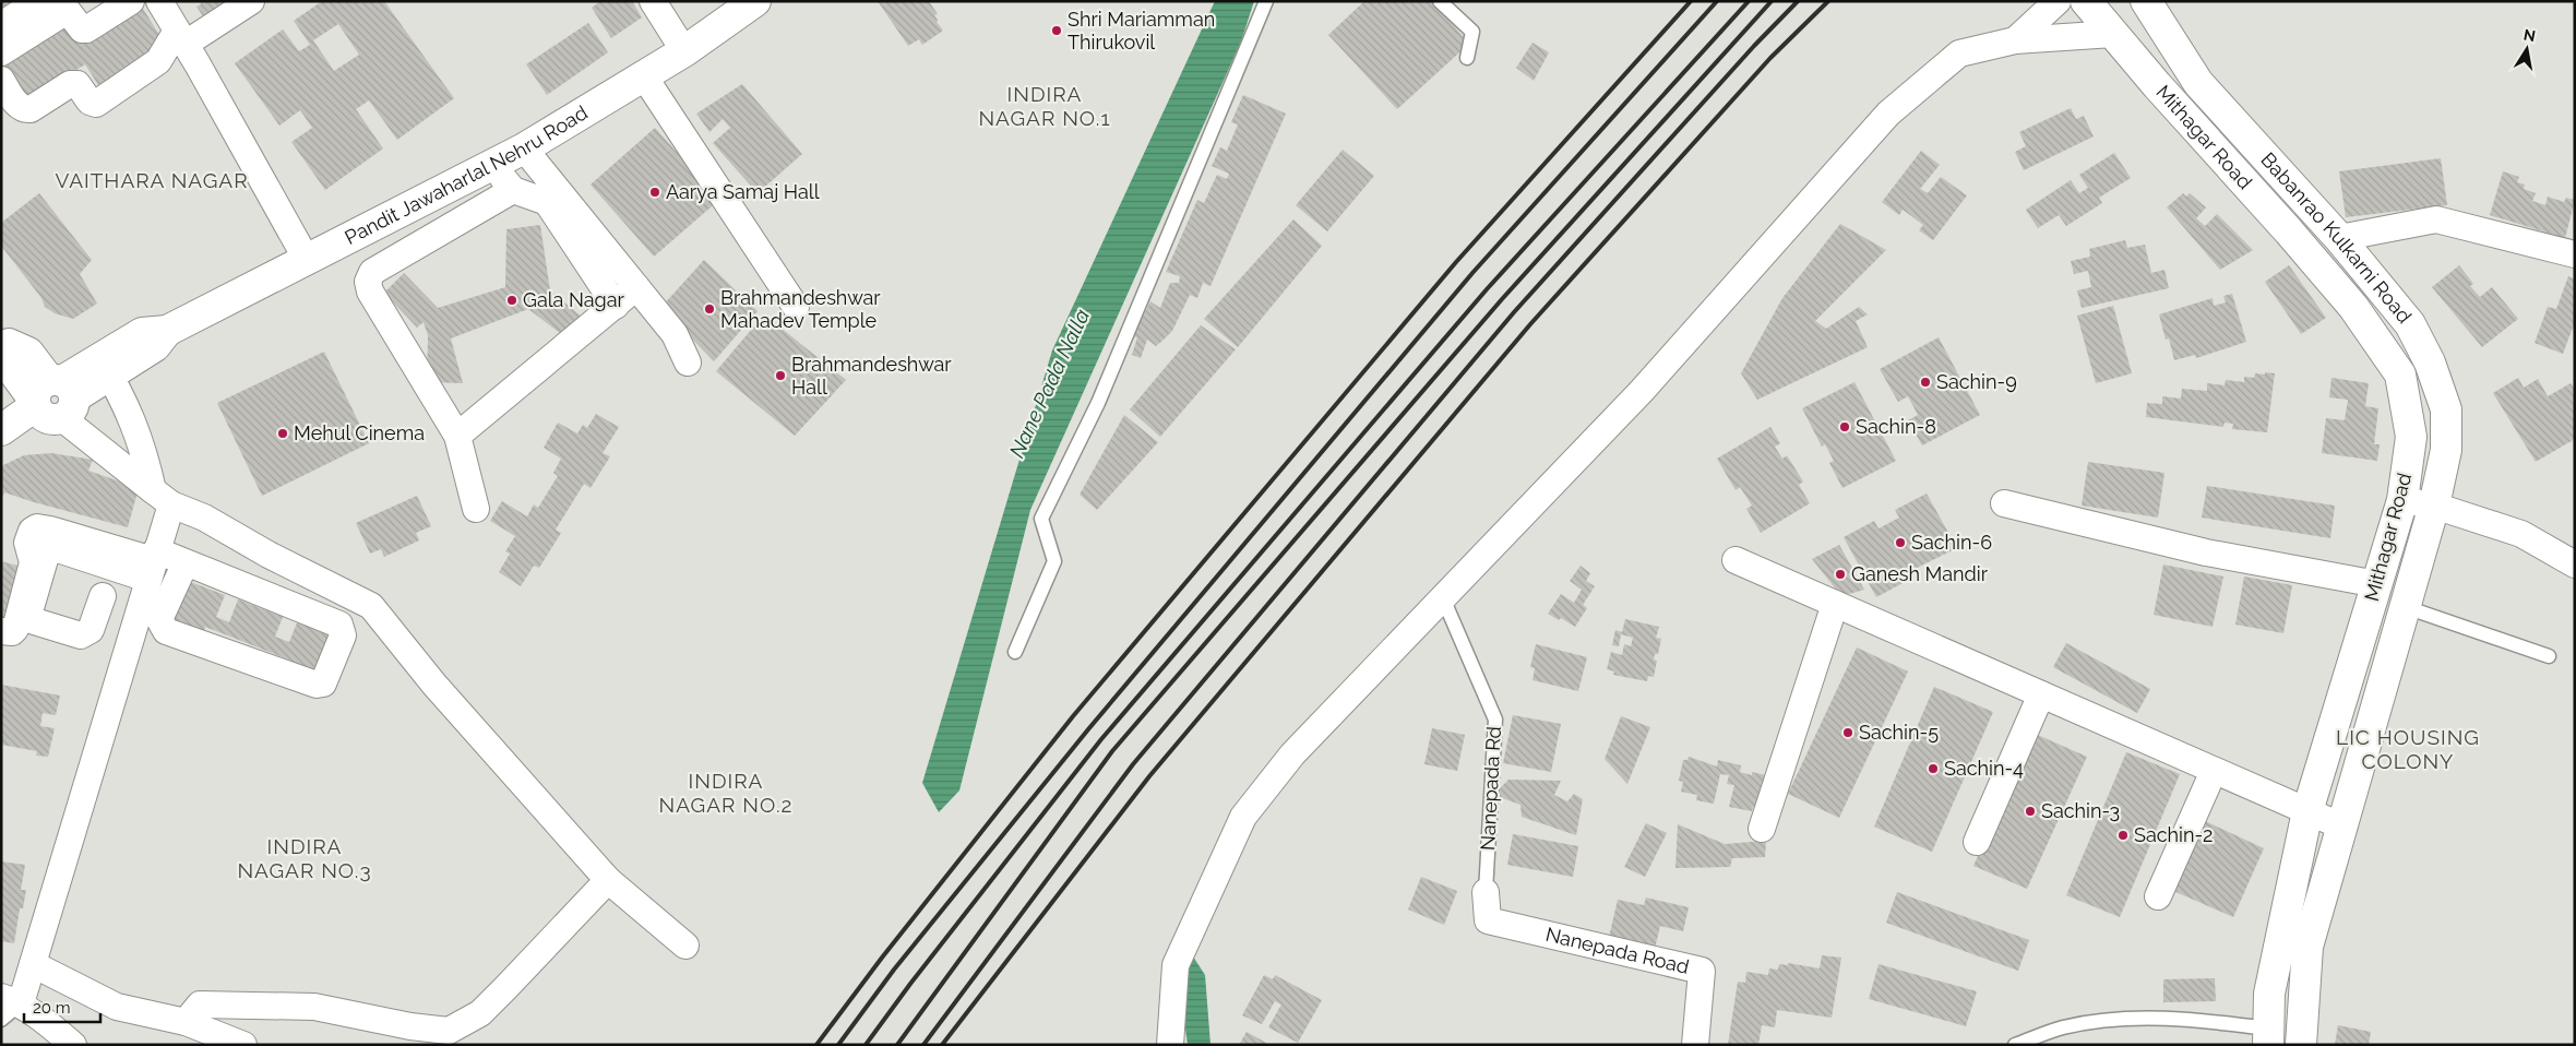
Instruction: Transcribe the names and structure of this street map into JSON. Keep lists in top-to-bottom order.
{
  "streets": {
    "street": [
      "Mithagar Road",
      "Pandit Jawaharlal Nehru Road",
      "Babanrao Kulkarni Road",
      "Nanepada Road"
    ],
    "lane": ["Nanepada Rd"]
  },
  "crossings": [
    ["Mithagar Road", "Babanrao Kulkarni Road"],
    ["Nanepada Rd", "Nanepada Road"]
  ],
  "districts": [
    "INDIRA NAGAR NO.1",
    "VAITHARA NAGAR",
    "LIC HOUSING COLONY",
    "INDIRA NAGAR NO.2",
    "INDIRA NAGAR NO.3"
  ],
  "water": ["Nane Pada Nalla"],
  "places": [
    "Shri Mariamman Thirukovil",
    "Aarya Samaj Hall",
    "Gala Nagar",
    "Brahmandeshwar Mahadev Temple",
    "Brahmandeshwar Hall",
    "Sachin-9",
    "Sachin-8",
    "Mehul Cinema",
    "Sachin-6",
    "Ganesh Mandir",
    "Sachin-5",
    "Sachin-4",
    "Sachin-3",
    "Sachin-2"
  ],
  "scale_bar": "20 m",
  "north": "top"
}
